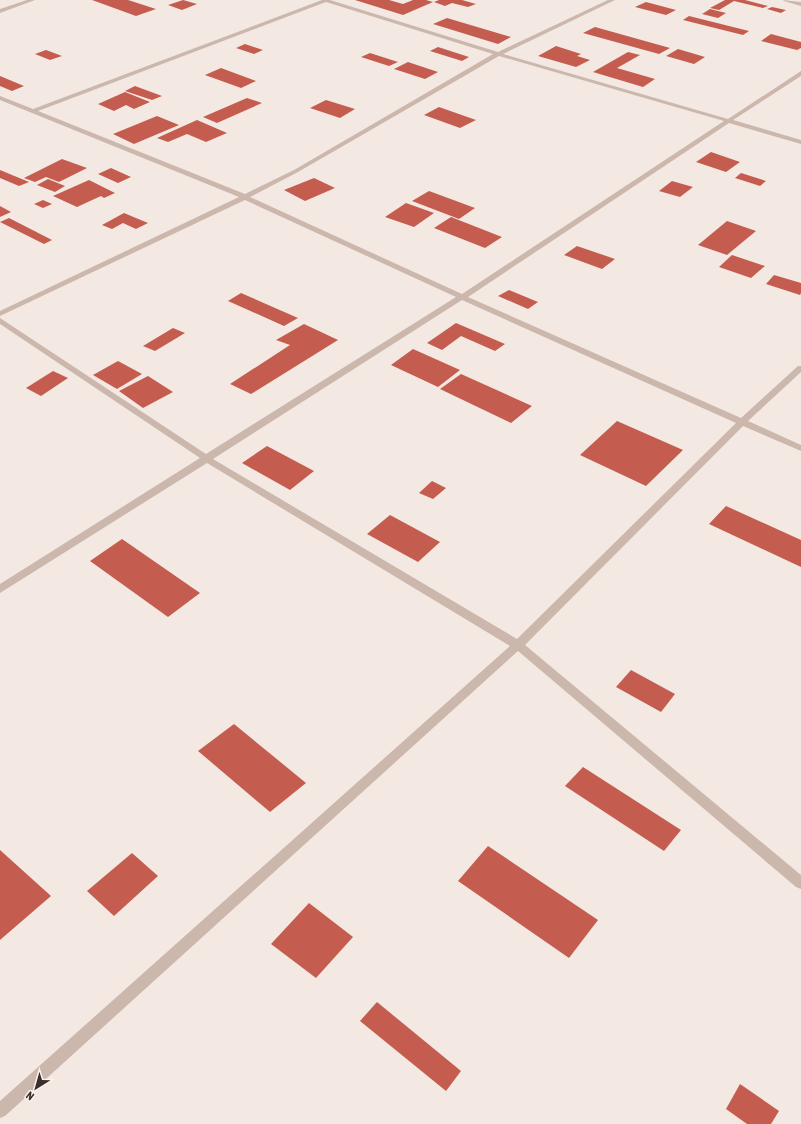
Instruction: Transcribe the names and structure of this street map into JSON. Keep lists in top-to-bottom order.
{
  "north": "bottom left"
}
